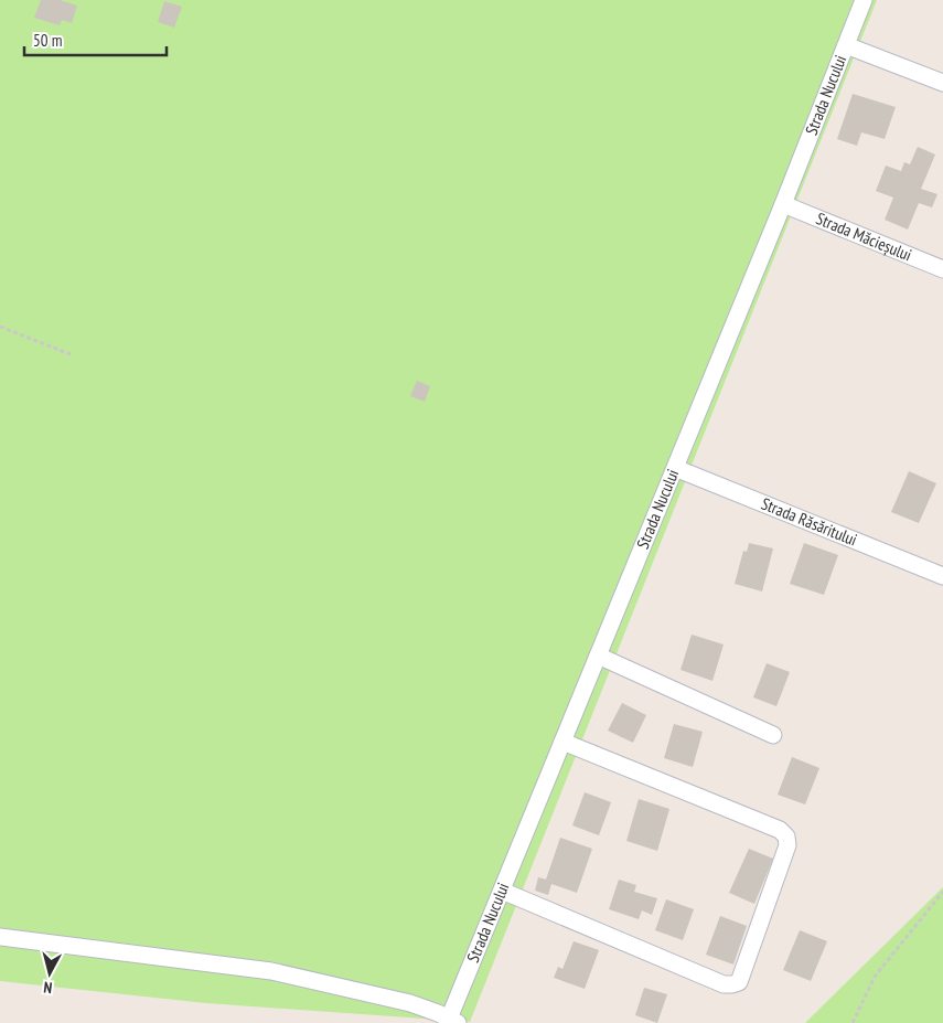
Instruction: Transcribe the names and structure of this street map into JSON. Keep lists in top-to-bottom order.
{
  "streets": {
    "street": ["Strada Nucului", "Strada Măcieșului", "Strada Răsăritului"]
  },
  "crossings": [
    ["Strada Nucului", "Strada Măcieșului"],
    ["Strada Nucului", "Strada Răsăritului"]
  ],
  "scale_bar": "50 m",
  "north": "bottom"
}
